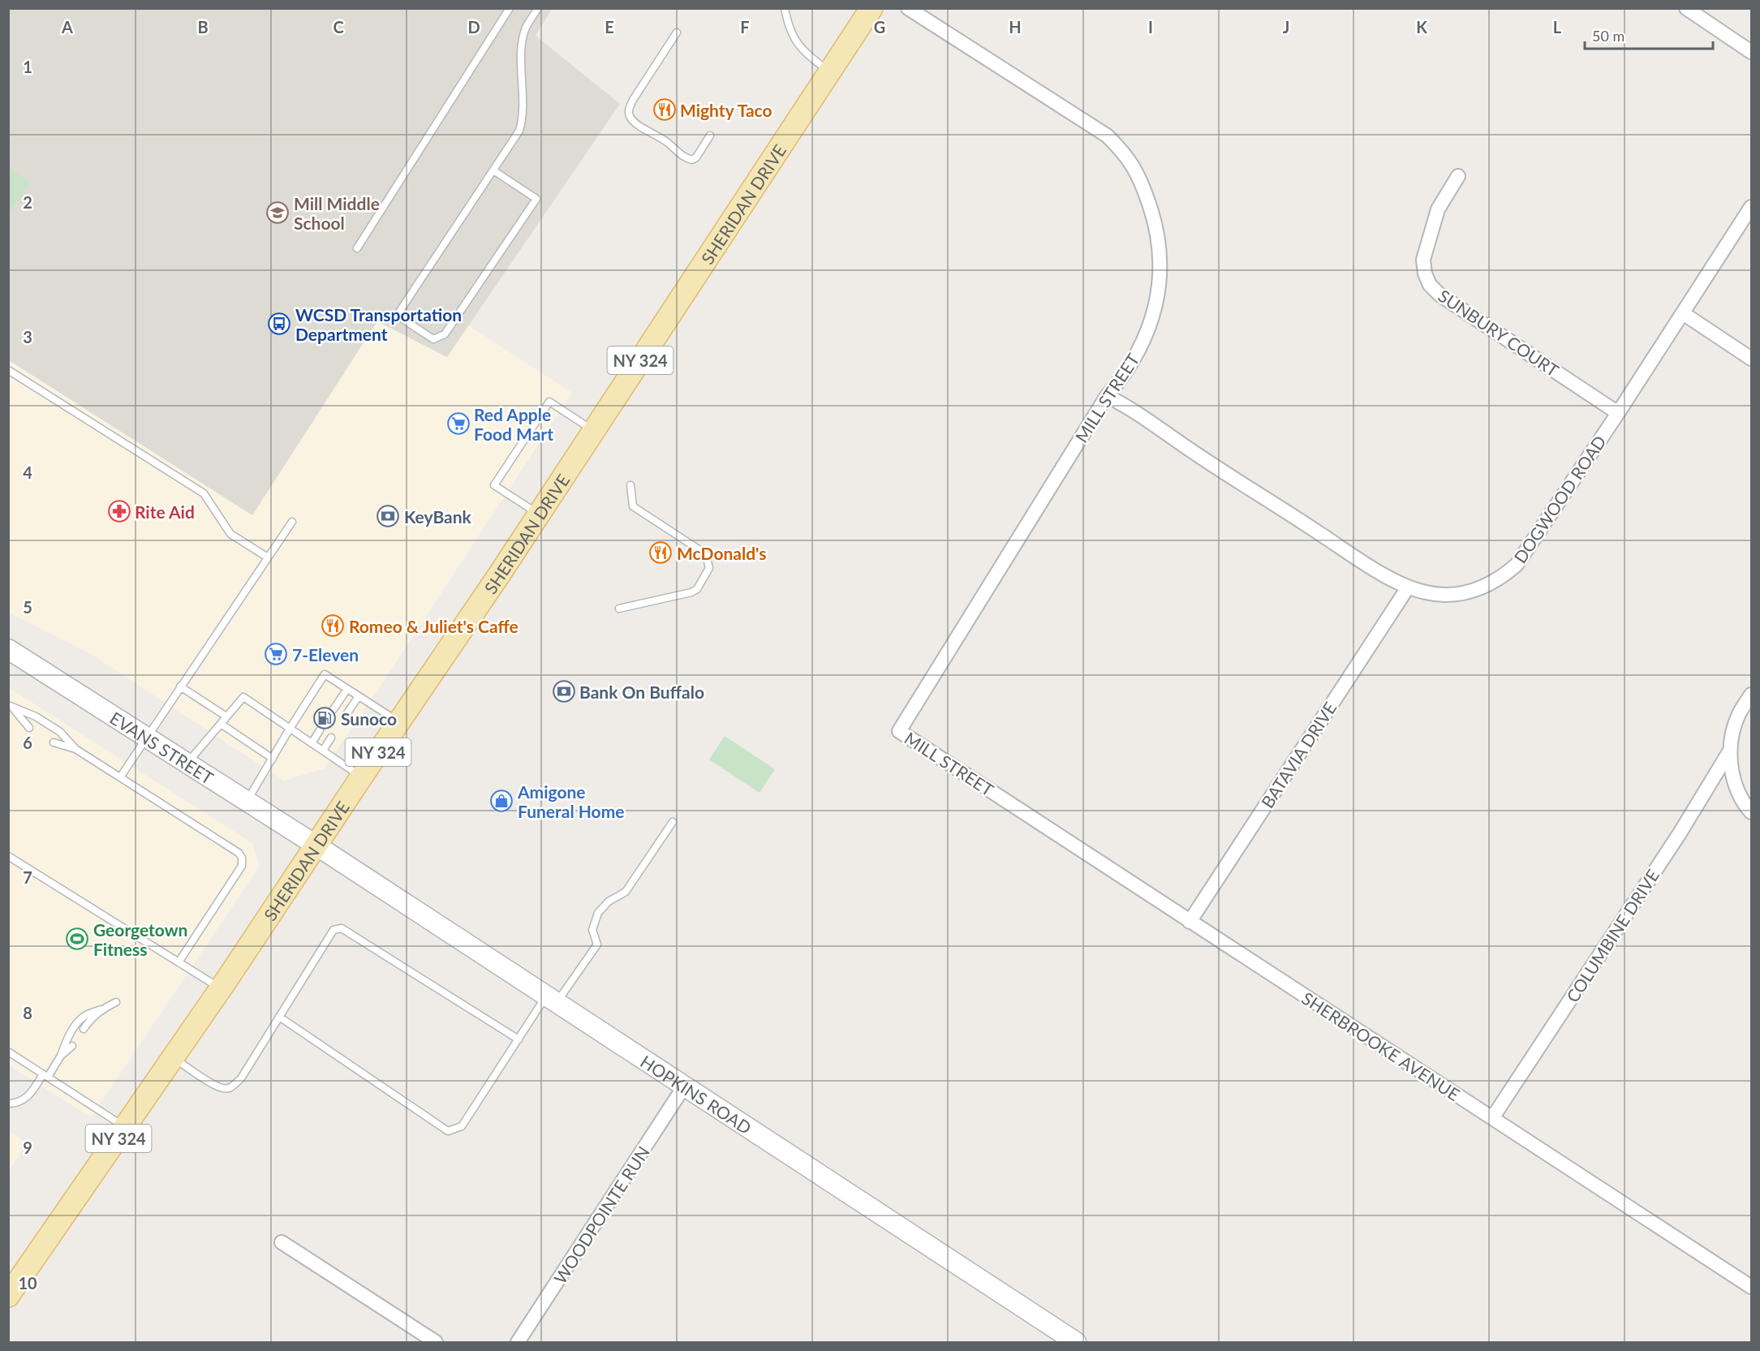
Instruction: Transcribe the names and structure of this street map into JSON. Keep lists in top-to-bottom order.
{
  "streets": {
    "main road": ["SHERIDAN DRIVE", "NY 324"],
    "street": [
      "SUNBURY COURT",
      "MILL STREET",
      "DOGWOOD ROAD",
      "EVANS STREET",
      "BATAVIA DRIVE",
      "COLUMBINE DRIVE",
      "SHERBROOKE AVENUE",
      "HOPKINS ROAD",
      "WOODPOINTE RUN"
    ]
  },
  "crossings": [
    ["SHERIDAN DRIVE", "EVANS STREET"],
    ["SHERIDAN DRIVE", "HOPKINS ROAD"],
    ["SUNBURY COURT", "DOGWOOD ROAD"],
    ["MILL STREET", "DOGWOOD ROAD"],
    ["MILL STREET", "SHERBROOKE AVENUE"],
    ["DOGWOOD ROAD", "BATAVIA DRIVE"],
    ["EVANS STREET", "HOPKINS ROAD"],
    ["BATAVIA DRIVE", "SHERBROOKE AVENUE"],
    ["COLUMBINE DRIVE", "SHERBROOKE AVENUE"],
    ["HOPKINS ROAD", "WOODPOINTE RUN"]
  ],
  "places": {
    "restaurant": ["Mighty Taco", "McDonald's", "Romeo & Juliet's Caffe"],
    "school or university": ["Mill Middle School"],
    "bus stop": ["WCSD Transportation Department"],
    "supermarket": ["Red Apple Food Mart", "7-Eleven"],
    "pharmacy": ["Rite Aid"],
    "bank": ["KeyBank", "Bank On Buffalo"],
    "fuel station": ["Sunoco"],
    "shop": ["Amigone Funeral Home"],
    "sports": ["Georgetown Fitness"]
  },
  "scale_bar": "50 m",
  "grid": {
    "columns": [
      "A",
      "B",
      "C",
      "D",
      "E",
      "F",
      "G",
      "H",
      "I",
      "J",
      "K",
      "L"
    ],
    "rows": [
      "1",
      "2",
      "3",
      "4",
      "5",
      "6",
      "7",
      "8",
      "9",
      "10"
    ]
  }
}
